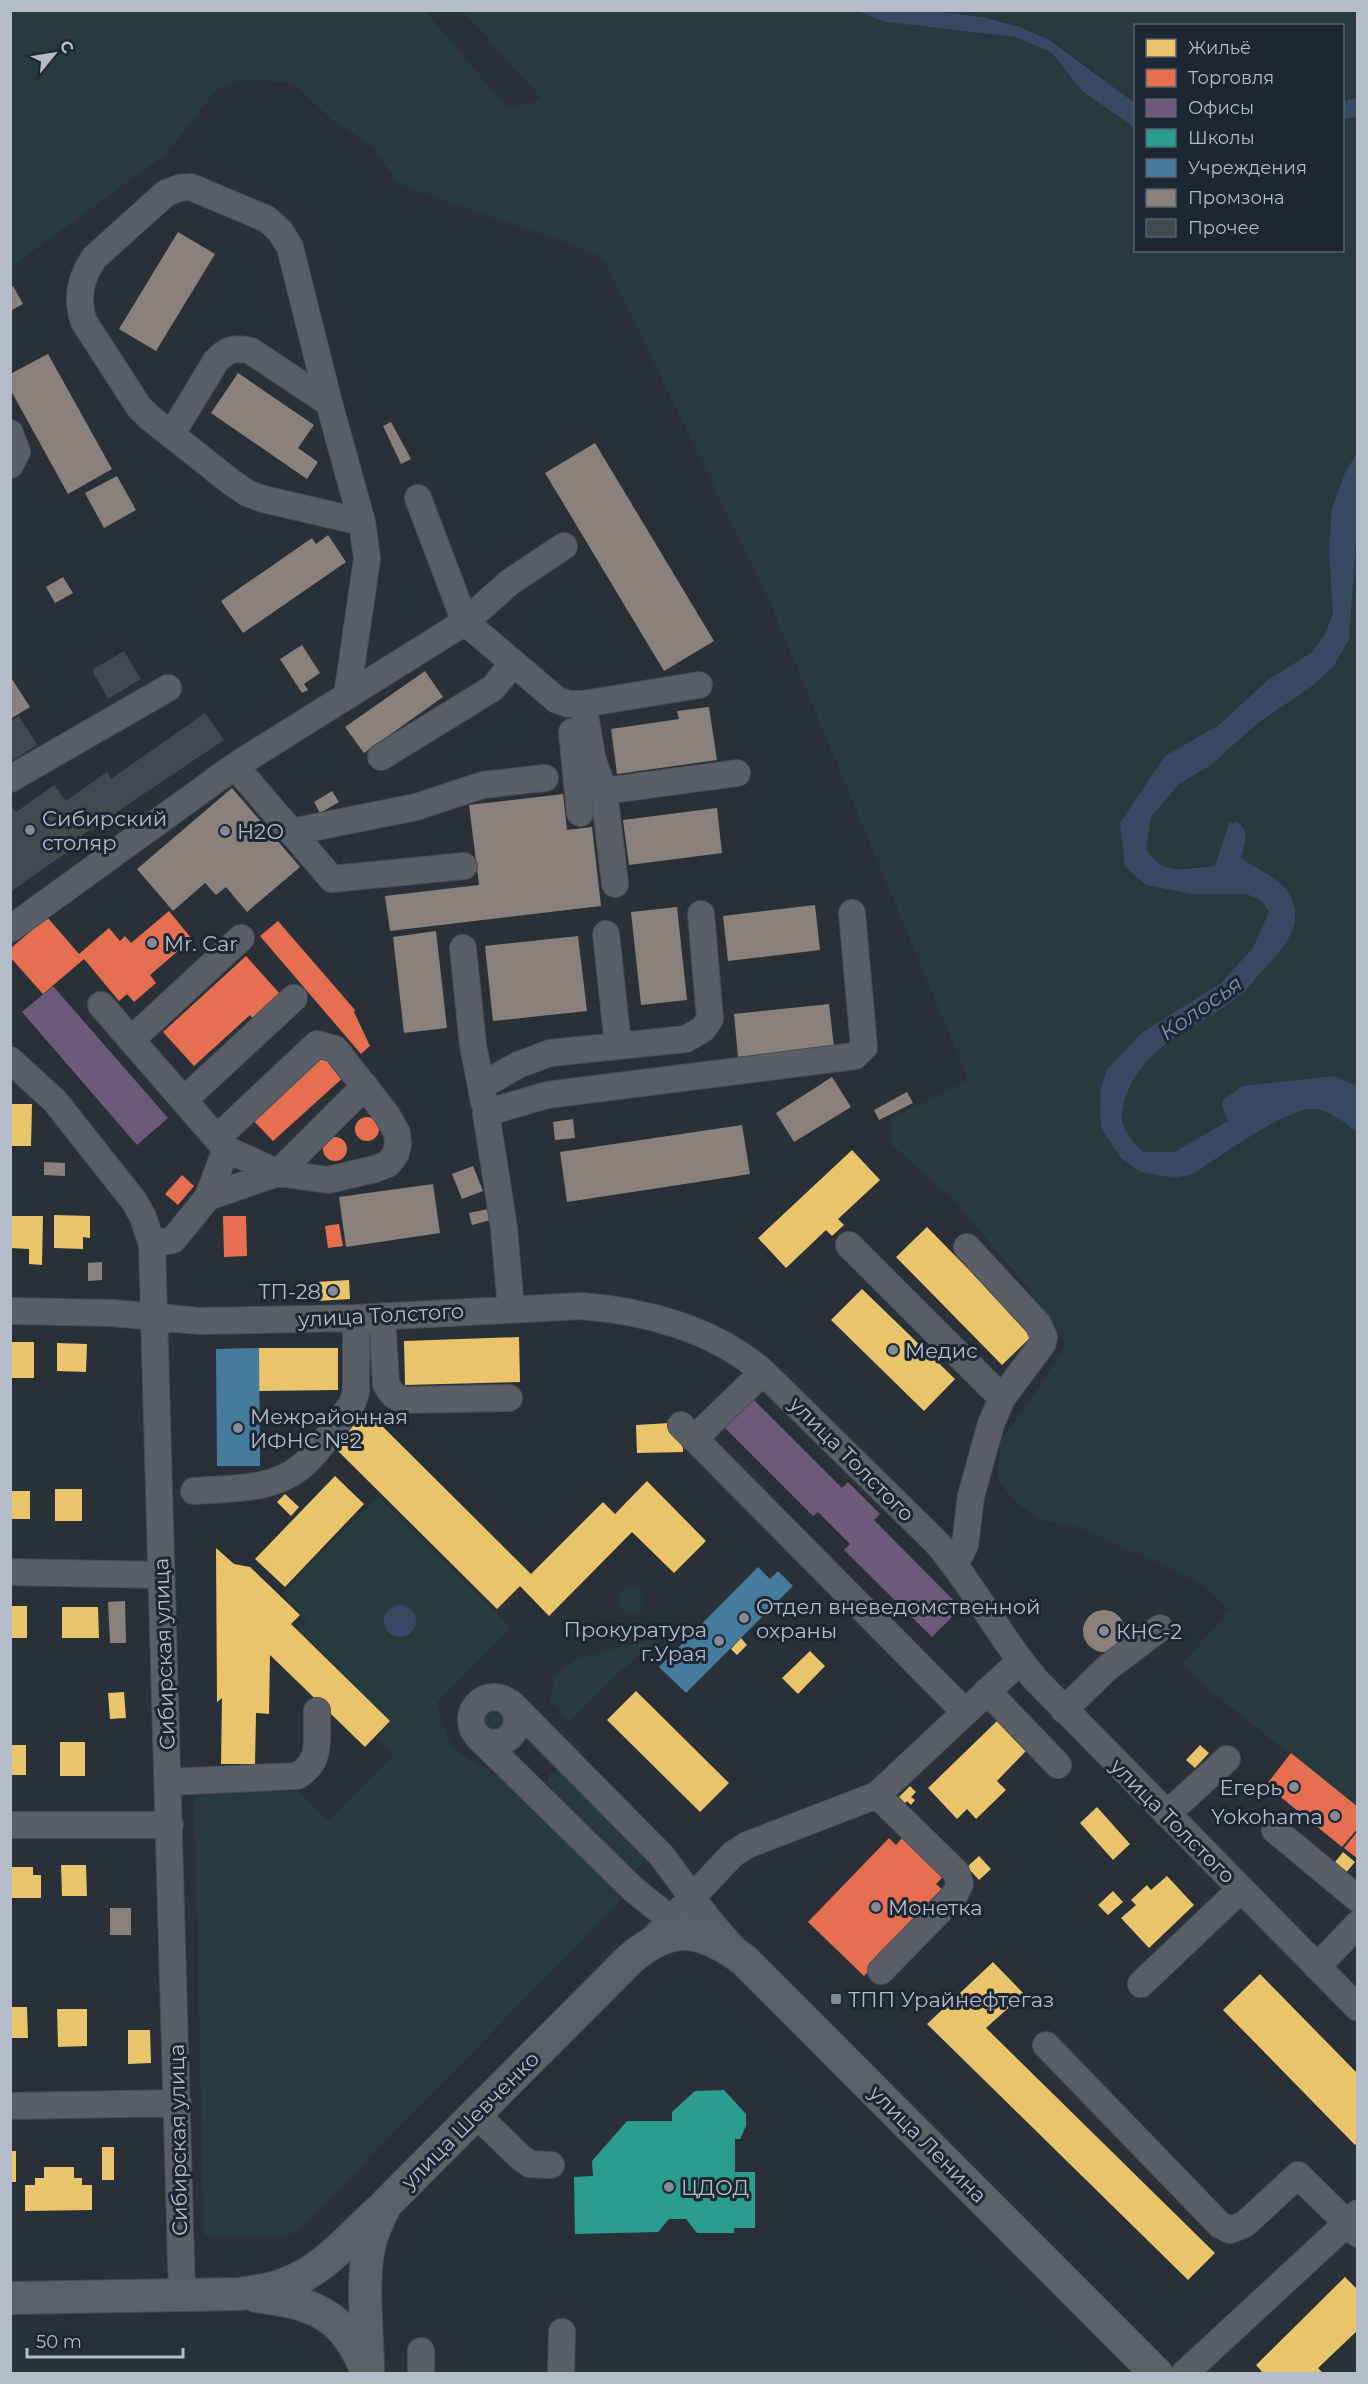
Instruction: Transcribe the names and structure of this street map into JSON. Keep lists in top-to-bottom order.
{
  "streets": {
    "main road": ["улица Шевченко", "улица Ленина"],
    "street": ["улица Толстого", "Сибирская улица"]
  },
  "crossings": [
    ["улица Толстого", "Сибирская улица"],
    ["улица Шевченко", "улица Ленина"]
  ],
  "water": ["Колосья"],
  "places": {
    "other": [
      "Сибирский столяр",
      "Н2О",
      "Mr. Car",
      "ТП-28",
      "Медис",
      "Межрайонная ИФНС №2",
      "Отдел вневедомственной охраны",
      "КНС-2",
      "Прокуратура г.Урая",
      "Егерь",
      "Yokohama",
      "Монетка",
      "ЦДОД"
    ],
    "transit": ["ТПП Урайнефтегаз"]
  },
  "legend": [
    "Жильё",
    "Торговля",
    "Офисы",
    "Школы",
    "Учреждения",
    "Промзона",
    "Прочее"
  ],
  "scale_bar": "50 m",
  "north": "top right"
}
